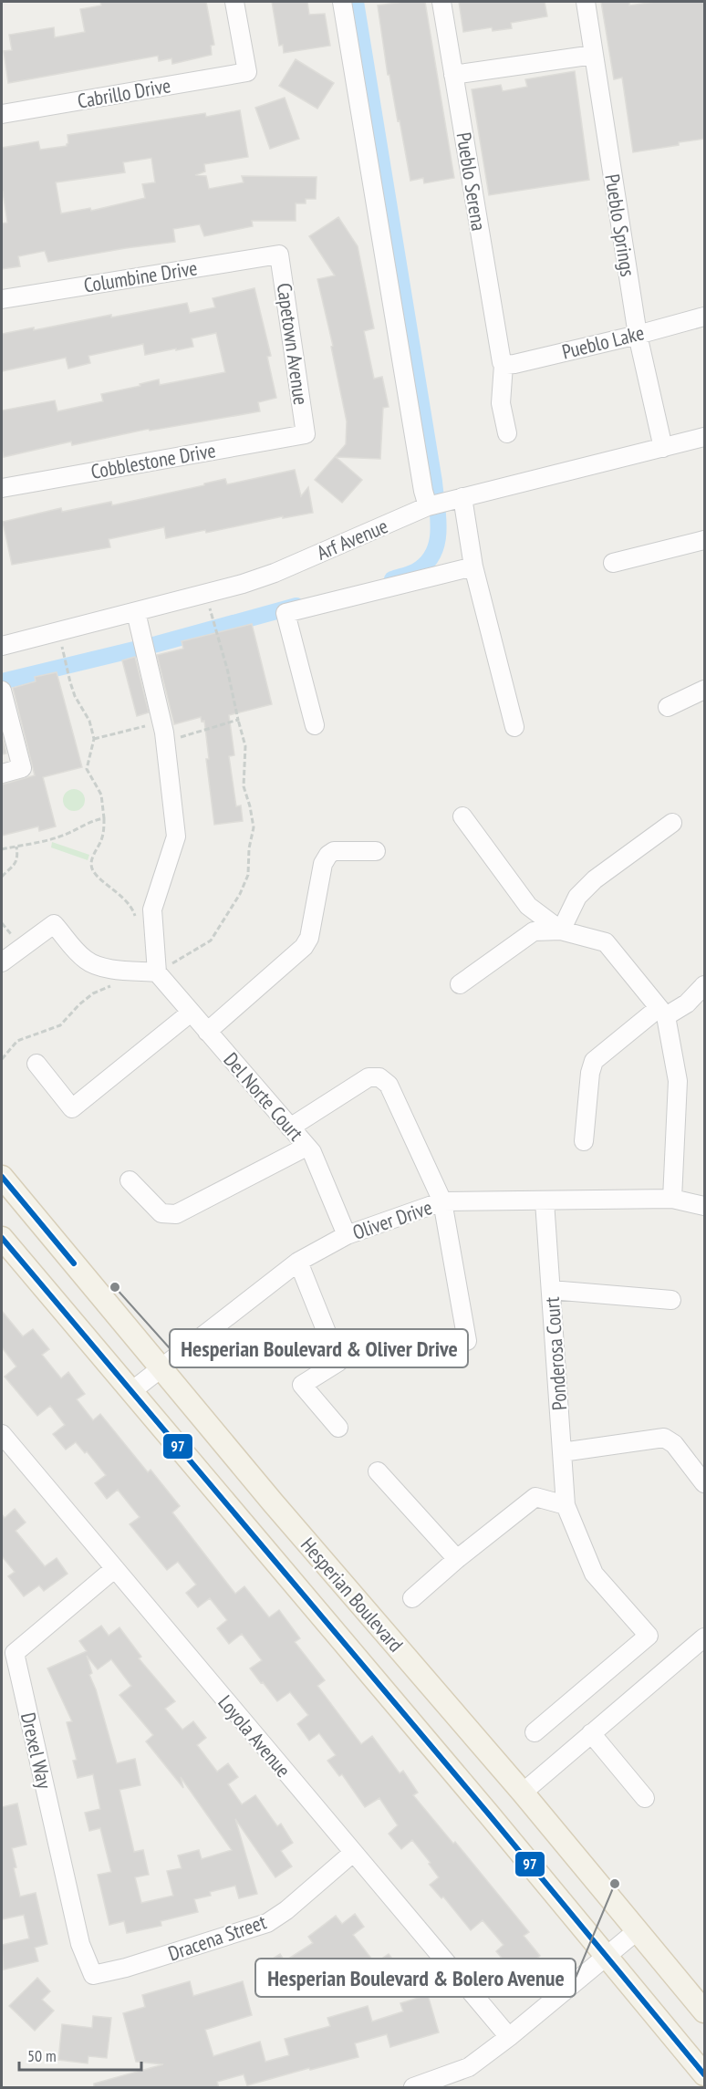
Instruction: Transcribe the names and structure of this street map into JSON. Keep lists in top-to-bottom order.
{
  "streets": {
    "main road": ["Hesperian Boulevard"],
    "street": [
      "Cabrillo Drive",
      "Pueblo Serena",
      "Pueblo Springs",
      "Columbine Drive",
      "Pueblo Lake",
      "Capetown Avenue",
      "Cobblestone Drive",
      "Arf Avenue",
      "Del Norte Court",
      "Oliver Drive",
      "Ponderosa Court",
      "Loyola Avenue",
      "Drexel Way",
      "Dracena Street"
    ]
  },
  "crossings": [
    ["Pueblo Serena", "Pueblo Lake"],
    ["Pueblo Springs", "Pueblo Lake"],
    ["Pueblo Springs", "Arf Avenue"],
    ["Columbine Drive", "Capetown Avenue"],
    ["Capetown Avenue", "Cobblestone Drive"],
    ["Del Norte Court", "Oliver Drive"],
    ["Oliver Drive", "Ponderosa Court"],
    ["Oliver Drive", "Hesperian Boulevard"],
    ["Loyola Avenue", "Drexel Way"],
    ["Loyola Avenue", "Dracena Street"],
    ["Drexel Way", "Dracena Street"]
  ],
  "places": ["Hesperian Boulevard & Oliver Drive", "Hesperian Boulevard & Bolero Avenue"],
  "lines": ["transit line 97"],
  "scale_bar": "50 m"
}
